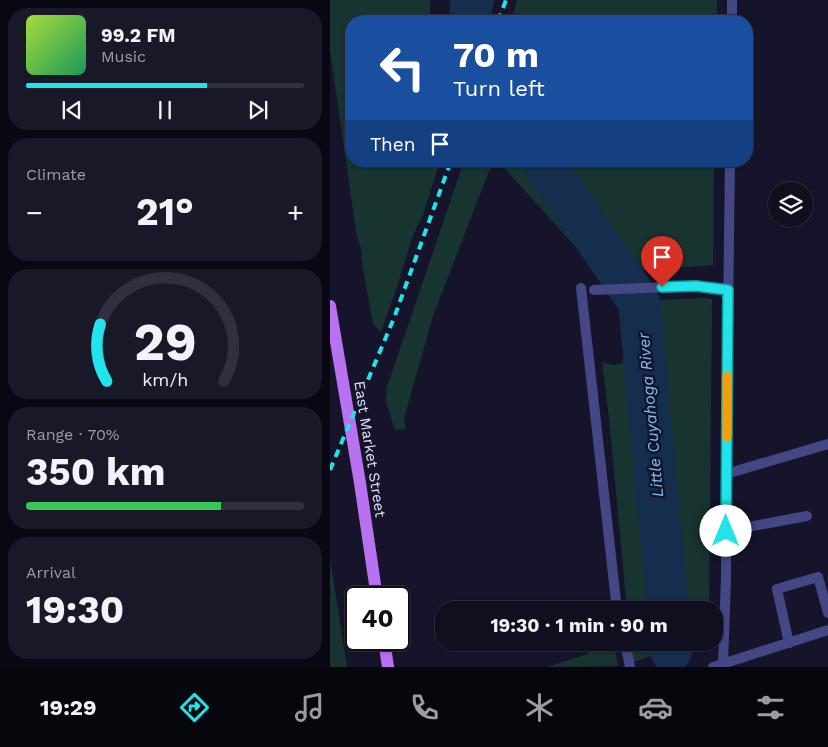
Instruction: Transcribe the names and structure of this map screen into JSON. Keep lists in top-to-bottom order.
{
  "streets": {
    "main road": ["East Market Street"]
  },
  "water": ["Little Cuyahoga River"],
  "page": {
    "song": ["99.2 FM", "Music"],
    "turn": ["70 m", "Turn left"],
    "then": "Then",
    "tile": [
      "Climate",
      ["Range · 70%", "350 km"],
      ["Arrival", "19:30"]
    ],
    "heat": ["−", "21°", "+"],
    "limit": "40",
    "trip": "19:30 · 1 min · 90 m",
    "tabs": "19:29",
    "gauge": ["29", "km/h"]
  }
}
